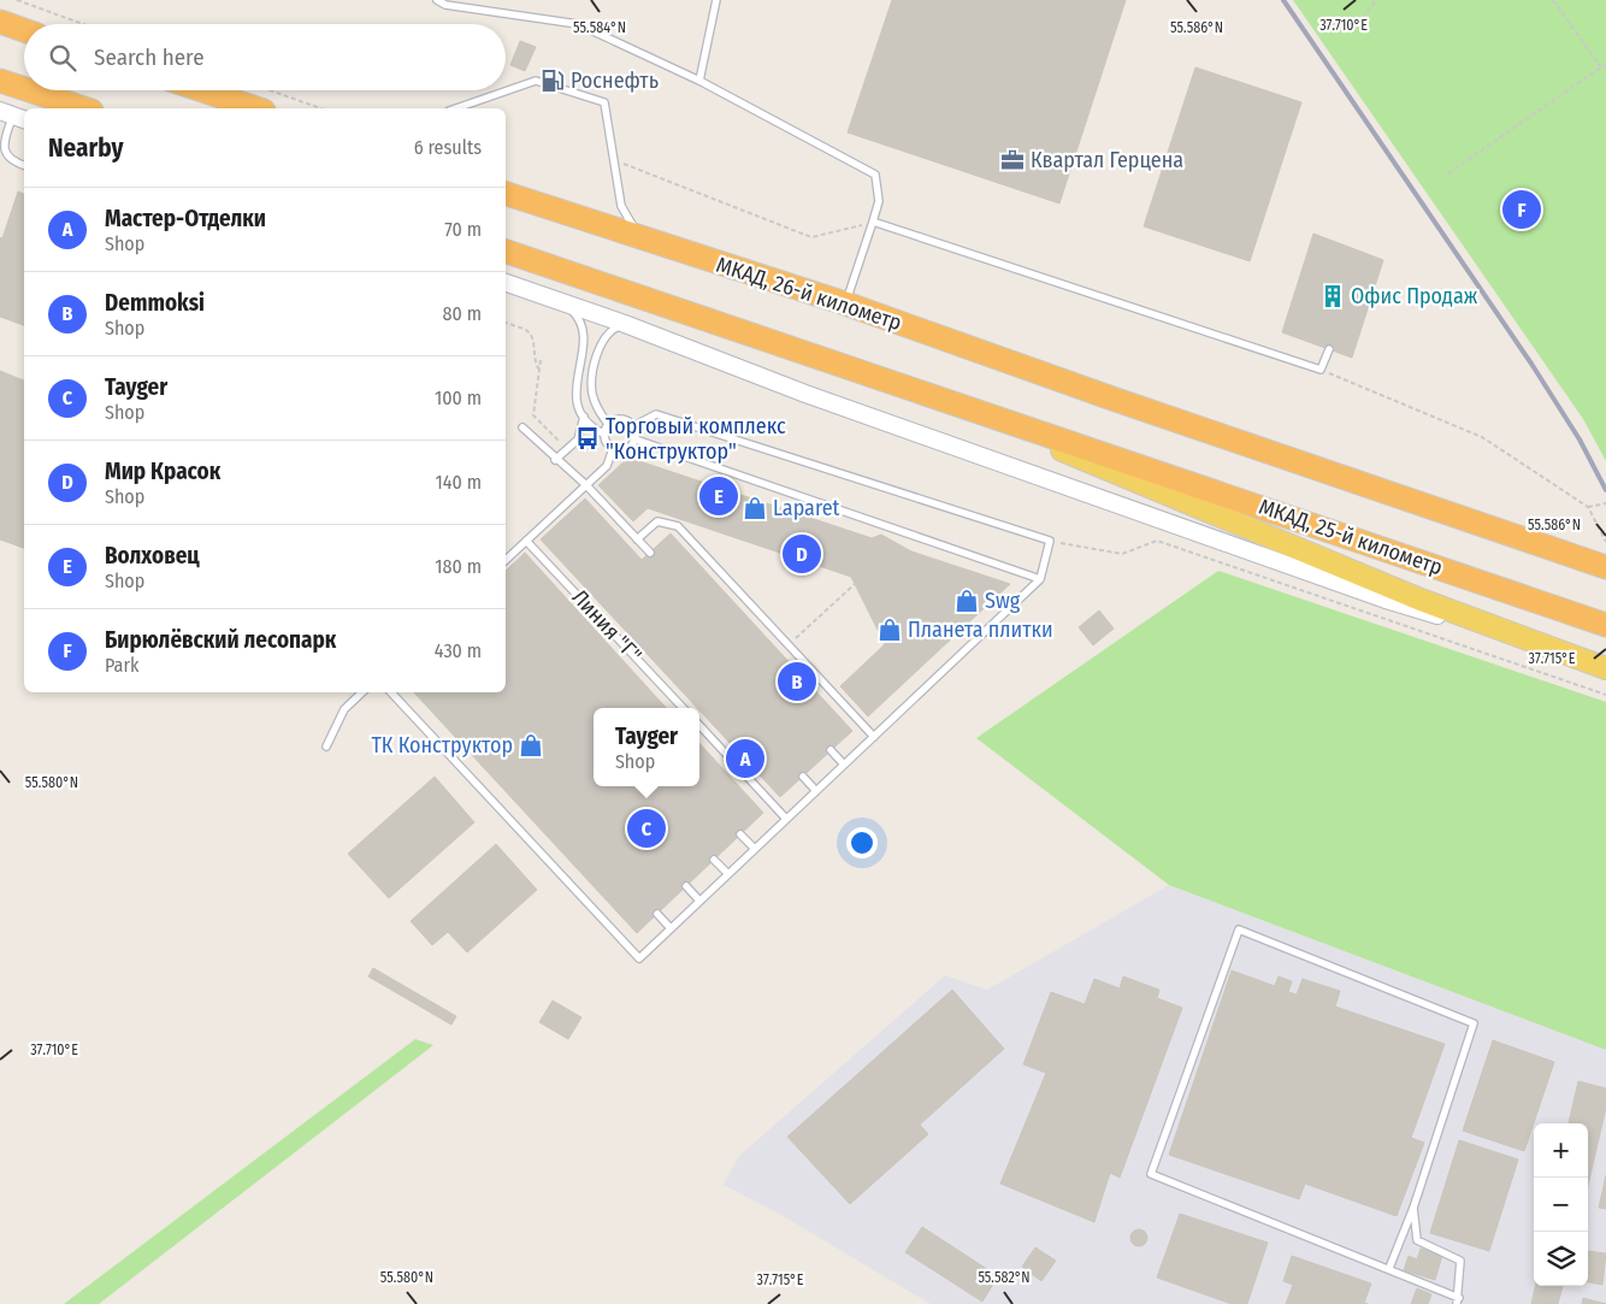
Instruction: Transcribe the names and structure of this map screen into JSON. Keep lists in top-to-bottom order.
{
  "streets": {
    "highway": ["МКАД, 26-й километр", "МКАД, 25-й километр"],
    "lane": ["Линия \"Г\""]
  },
  "places": {
    "fuel station": ["Роснефть"],
    "office": ["Квартал Герцена"],
    "building": ["Офис Продаж"],
    "bus stop": ["Торговый комплекс \"Конструктор\""],
    "shop": [
      "Laparet",
      "Swg",
      "Планета плитки",
      "ТК Конструктор"
    ]
  },
  "page": {
    "search": "Search here",
    "heading": ["Nearby", "6 results"],
    "list": [
      {
        "mark": "A",
        "name": "Мастер-Отделки",
        "note": "Shop",
        "value": "70 m"
      },
      {
        "mark": "B",
        "name": "Demmoksi",
        "note": "Shop",
        "value": "80 m"
      },
      {
        "mark": "C",
        "name": "Tayger",
        "note": "Shop",
        "value": "100 m"
      },
      {
        "mark": "D",
        "name": "Мир Красок",
        "note": "Shop",
        "value": "140 m"
      },
      {
        "mark": "E",
        "name": "Волховец",
        "note": "Shop",
        "value": "180 m"
      },
      {
        "mark": "F",
        "name": "Бирюлёвский лесопарк",
        "note": "Park",
        "value": "430 m"
      }
    ],
    "pins": [
      "F",
      "E",
      "D",
      "B",
      "A",
      "C"
    ],
    "popup": ["Tayger", "Shop"],
    "map_buttons": ["+", "−"]
  },
  "coordinates": [
    "37.710°E",
    "55.584°N",
    "55.586°N",
    "37.715°E",
    "55.580°N",
    "55.582°N"
  ]
}
